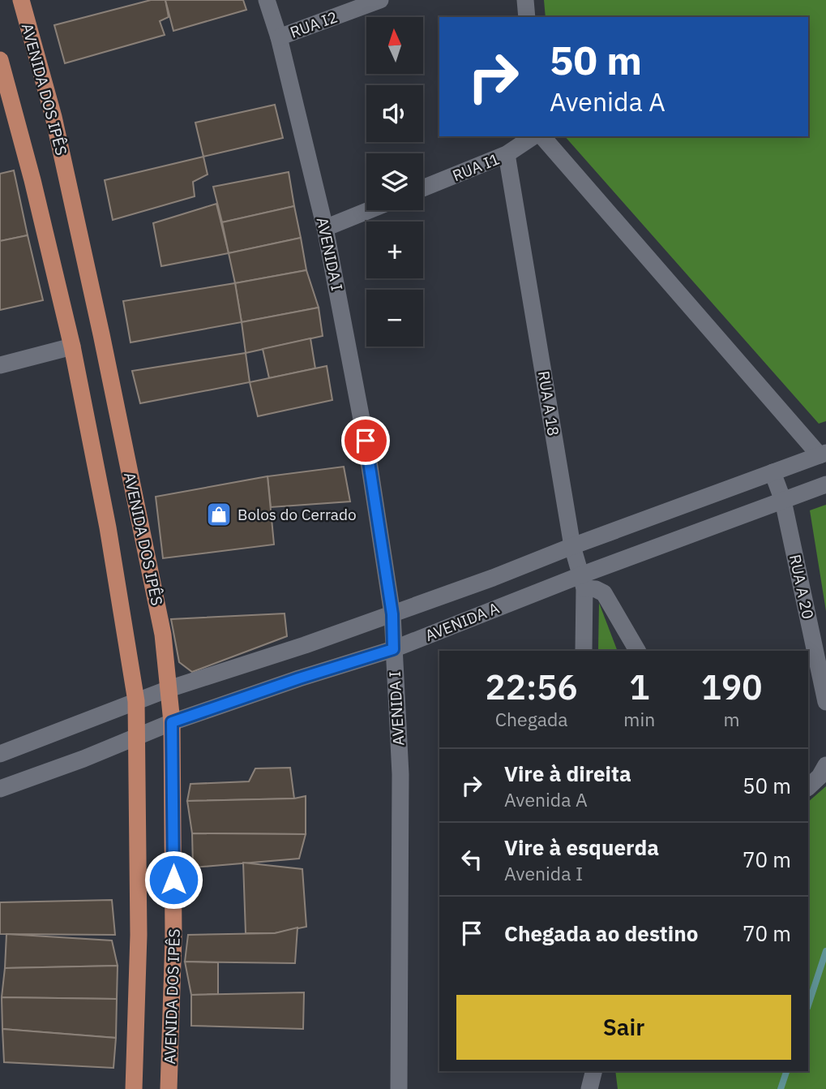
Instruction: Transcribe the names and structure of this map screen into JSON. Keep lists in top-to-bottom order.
{
  "streets": {
    "main road": ["AVENIDA DOS IPÊS"],
    "street": [
      "RUA I2",
      "RUA I1",
      "AVENIDA I",
      "RUA A 18",
      "RUA A 20",
      "AVENIDA A"
    ]
  },
  "crossings": [
    ["RUA I2", "AVENIDA I"],
    ["AVENIDA DOS IPÊS", "AVENIDA A"],
    ["RUA I1", "RUA A 18"],
    ["AVENIDA I", "AVENIDA A"],
    ["RUA A 18", "AVENIDA A"],
    ["RUA A 20", "AVENIDA A"]
  ],
  "places": {
    "shop": ["Bolos do Cerrado"]
  },
  "north": "top",
  "page": {
    "map_buttons": ["+", "−"],
    "turn": ["50 m", "Avenida A"],
    "eta": [
      "22:56",
      "Chegada",
      "1",
      "min",
      "190",
      "m"
    ],
    "list": [
      {
        "name": "Vire à direita",
        "note": "Avenida A",
        "value": "50 m"
      },
      {
        "name": "Vire à esquerda",
        "note": "Avenida I",
        "value": "70 m"
      },
      {
        "name": "Chegada ao destino",
        "value": "70 m"
      }
    ],
    "buttons": "Sair"
  }
}
